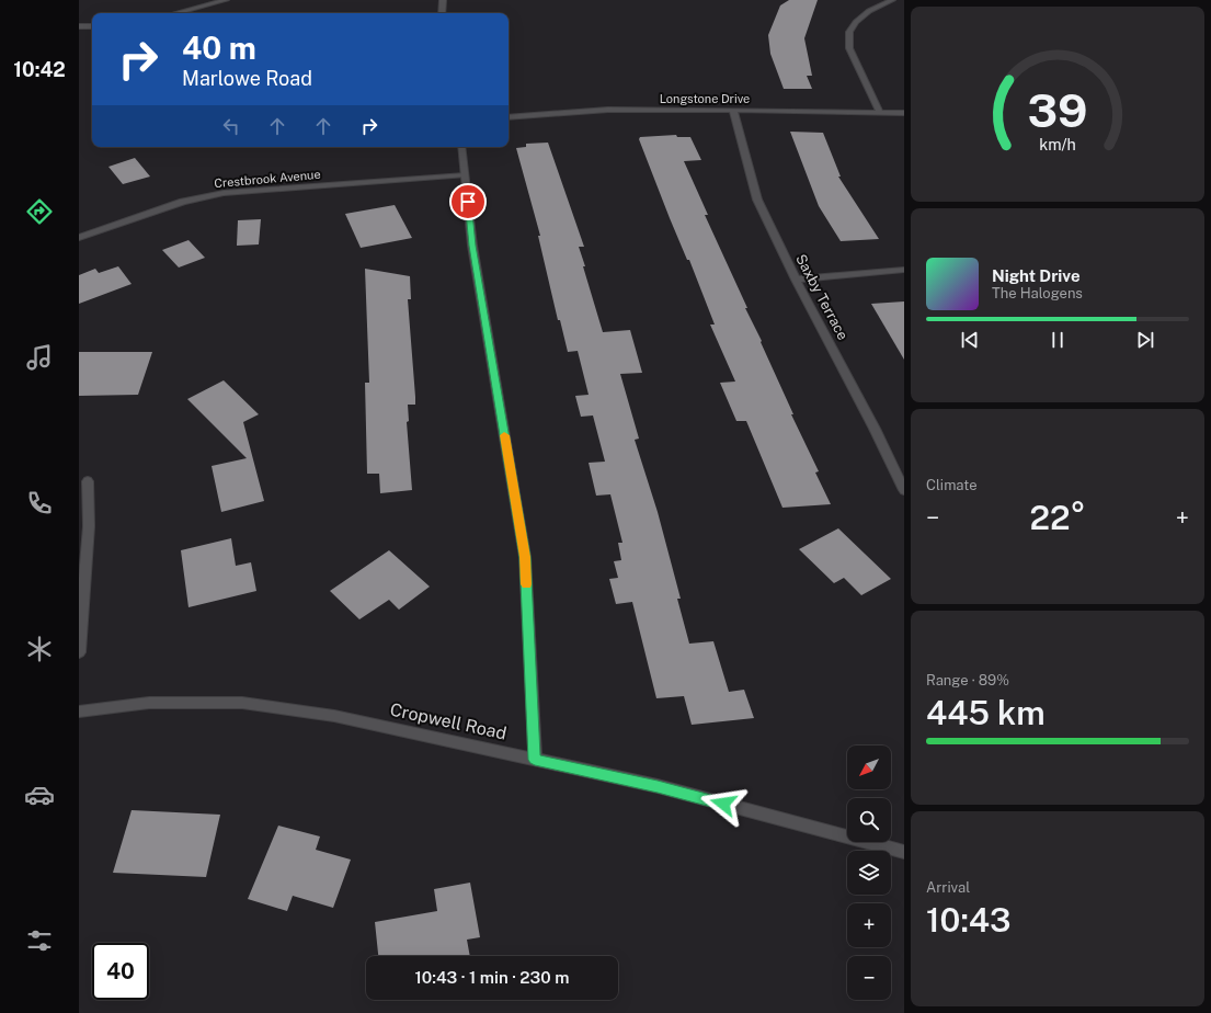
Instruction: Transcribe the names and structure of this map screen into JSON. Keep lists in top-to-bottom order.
{
  "streets": {
    "street": [
      "Longstone Drive",
      "Crestbrook Avenue",
      "Saxby Terrace",
      "Cropwell Road"
    ]
  },
  "crossings": [
    ["Longstone Drive", "Saxby Terrace"]
  ],
  "north": "bottom left",
  "page": {
    "tabs": "10:42",
    "turn": ["40 m", "Marlowe Road"],
    "song": ["Night Drive", "The Halogens"],
    "tile": [
      "Climate",
      ["Range · 89%", "445 km"],
      ["Arrival", "10:43"]
    ],
    "heat": ["−", "22°", "+"],
    "map_buttons": ["+", "−"],
    "limit": "40",
    "trip": "10:43 · 1 min · 230 m",
    "gauge": ["39", "km/h"]
  }
}
